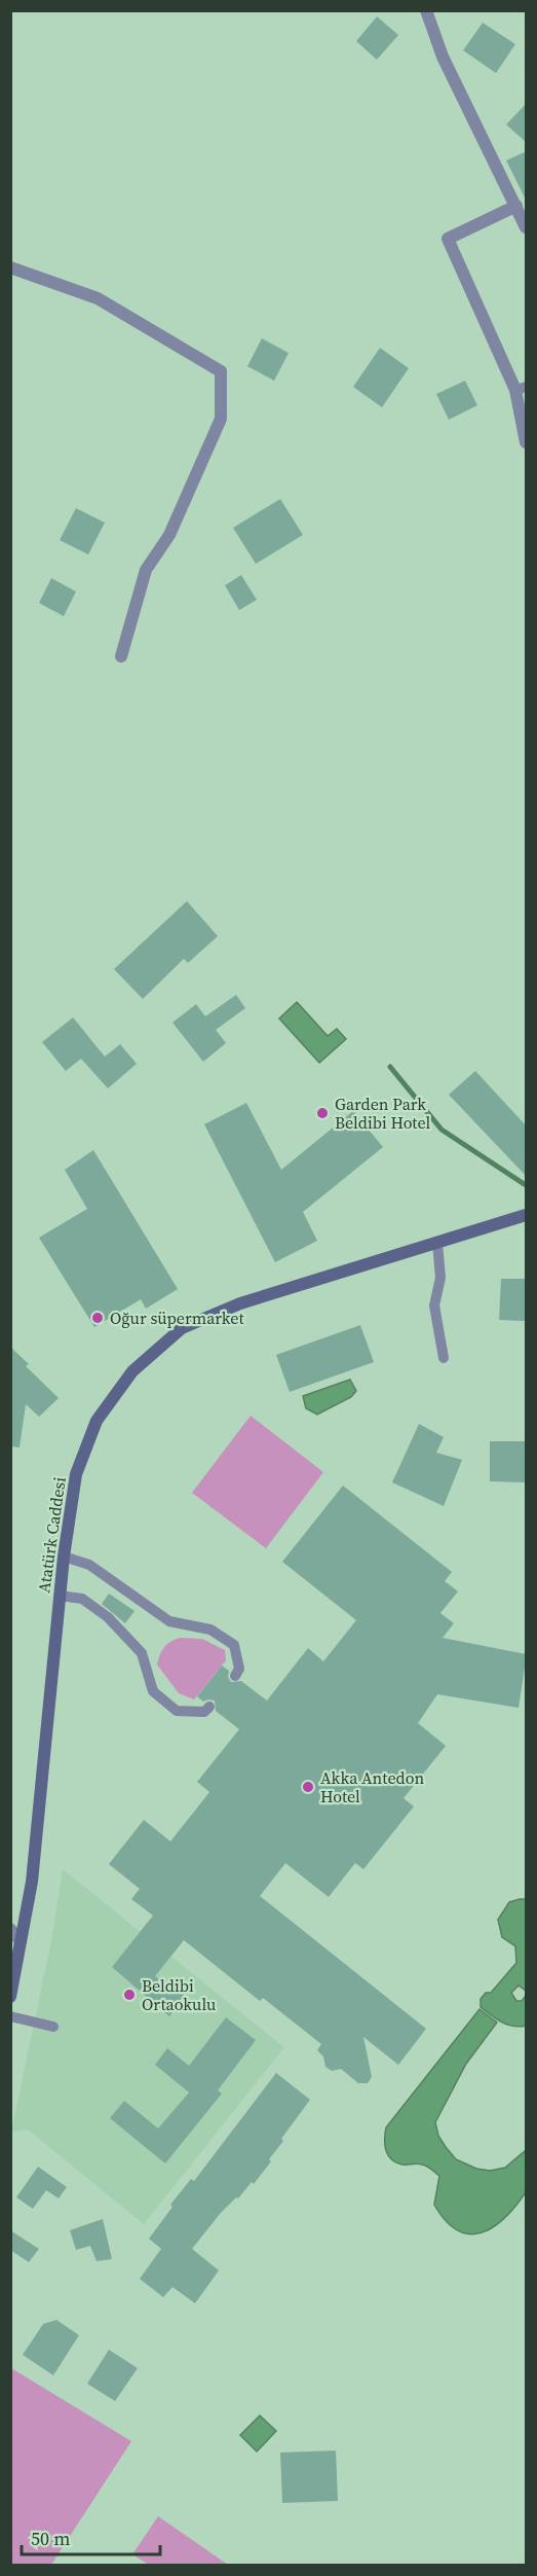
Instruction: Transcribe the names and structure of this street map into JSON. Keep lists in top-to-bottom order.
{
  "streets": {
    "street": ["Atatürk Caddesi"]
  },
  "places": [
    "Garden Park Beldibi Hotel",
    "Oğur süpermarket",
    "Akka Antedon Hotel",
    "Beldibi Ortaokulu"
  ],
  "scale_bar": "50 m"
}
